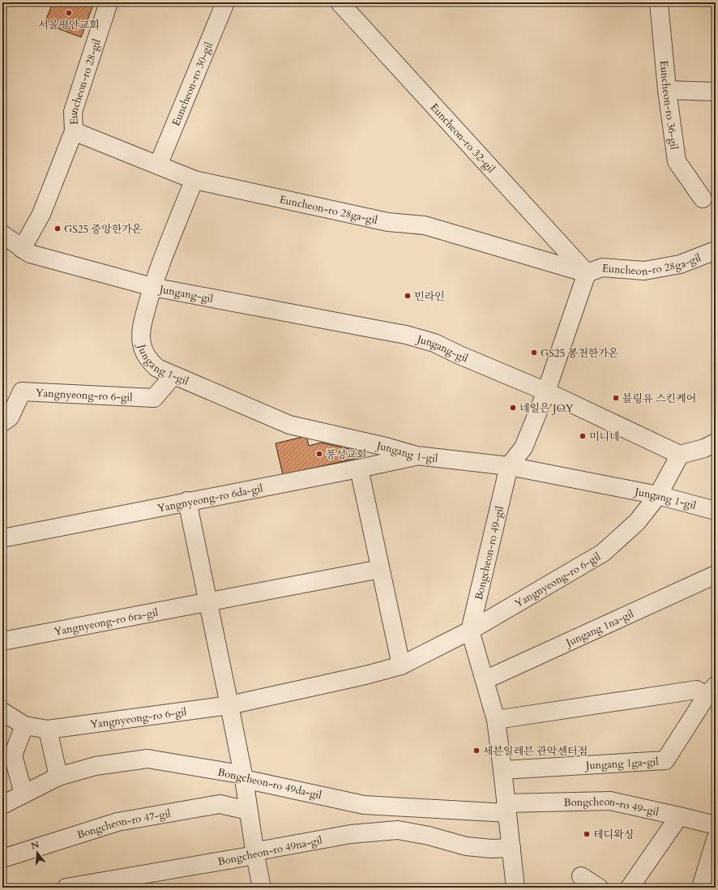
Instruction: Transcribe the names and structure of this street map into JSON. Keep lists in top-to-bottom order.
{
  "streets": {
    "street": [
      "Euncheon-ro 28-gil",
      "Euncheon-ro 30-gil",
      "Euncheon-ro 36-gil",
      "Euncheon-ro 32-gil",
      "Euncheon-ro 28ga-gil",
      "Jungang-gil",
      "Jungang 1-gil",
      "Yangnyeong-ro 6-gil",
      "Yangnyeong-ro 6da-gil",
      "Bongcheon-ro 49-gil",
      "Yangnyeong-ro 6ra-gil",
      "Jungang 1na-gil",
      "Jungang 1ga-gil",
      "Bongcheon-ro 49da-gil",
      "Bongcheon-ro 47-gil",
      "Bongcheon-ro 49na-gil"
    ]
  },
  "crossings": [
    ["Euncheon-ro 28-gil", "Euncheon-ro 28ga-gil"],
    ["Euncheon-ro 28-gil", "Jungang-gil"],
    ["Euncheon-ro 30-gil", "Euncheon-ro 28ga-gil"],
    ["Euncheon-ro 32-gil", "Euncheon-ro 28ga-gil"],
    ["Euncheon-ro 28ga-gil", "Jungang-gil"],
    ["Jungang-gil", "Jungang 1-gil"],
    ["Jungang-gil", "Yangnyeong-ro 6-gil"],
    ["Jungang-gil", "Bongcheon-ro 49-gil"],
    ["Jungang 1-gil", "Yangnyeong-ro 6-gil"],
    ["Jungang 1-gil", "Yangnyeong-ro 6da-gil"],
    ["Jungang 1-gil", "Bongcheon-ro 49-gil"],
    ["Yangnyeong-ro 6-gil", "Bongcheon-ro 49-gil"],
    ["Bongcheon-ro 49-gil", "Jungang 1na-gil"],
    ["Bongcheon-ro 49-gil", "Jungang 1ga-gil"],
    ["Bongcheon-ro 49-gil", "Bongcheon-ro 49da-gil"],
    ["Bongcheon-ro 49-gil", "Bongcheon-ro 49na-gil"]
  ],
  "places": [
    "서울평안교회",
    "GS25 중앙한가온",
    "빈라인",
    "GS25 봉천한가온",
    "블링유 스킨케어",
    "네일은 JOY",
    "미니네",
    "풍성교회",
    "세븐일레븐 관악센터점",
    "테디왁싱"
  ],
  "north": "top"
}
